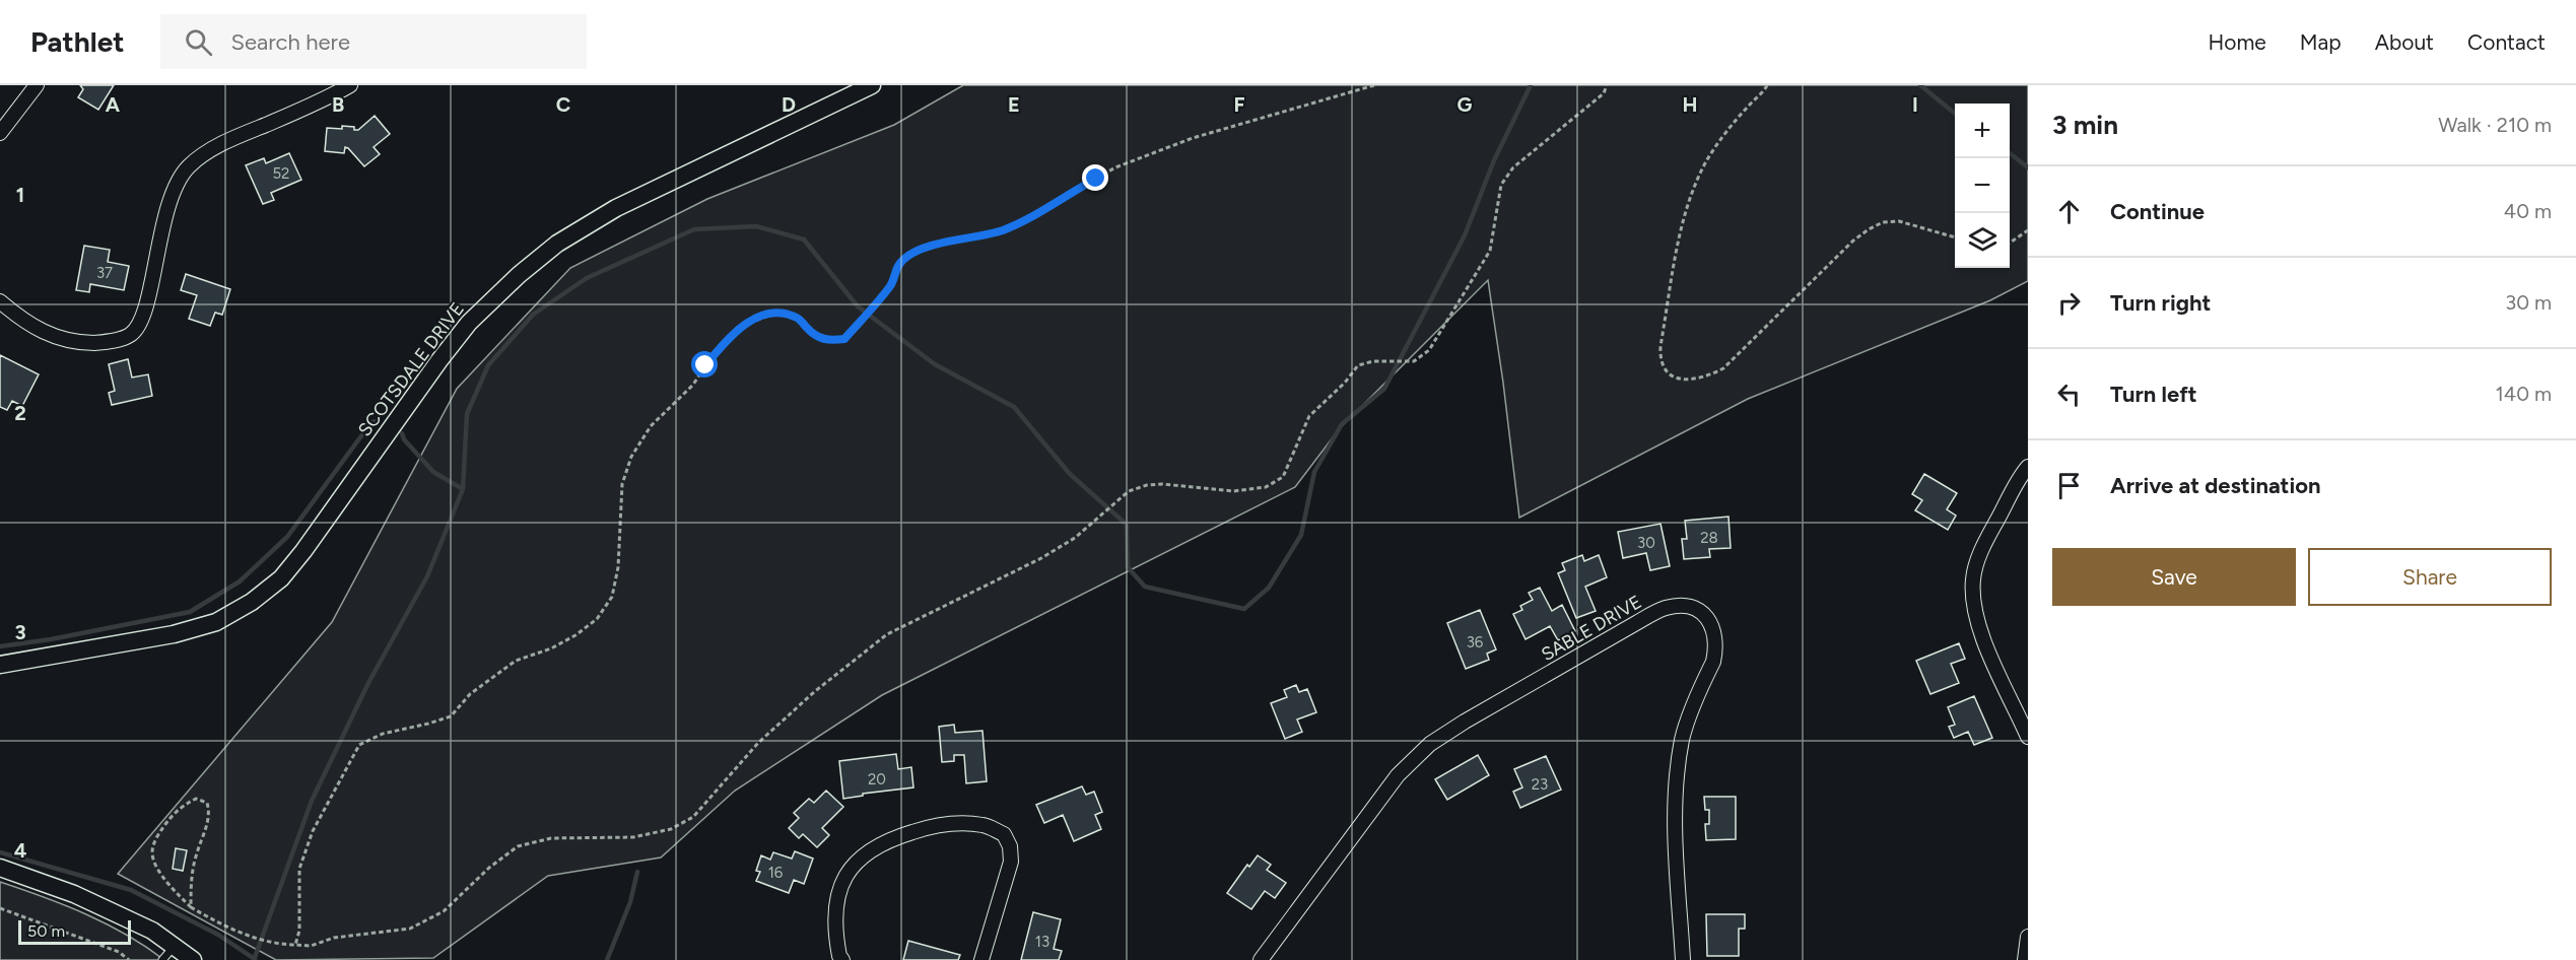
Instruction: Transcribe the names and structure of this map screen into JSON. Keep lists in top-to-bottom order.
{
  "streets": {
    "street": ["SCOTSDALE DRIVE", "SABLE DRIVE"]
  },
  "house_numbers": [
    "52",
    "37",
    "28",
    "30",
    "36",
    "20",
    "23",
    "16",
    "13"
  ],
  "scale_bar": "50 m",
  "page": {
    "header": "Pathlet",
    "search": "Search here",
    "nav": [
      "Home",
      "Map",
      "About",
      "Contact"
    ],
    "heading": ["3 min", "Walk · 210 m"],
    "map_buttons": ["+", "−"],
    "list": [
      ["Continue", "40 m"],
      ["Turn right", "30 m"],
      ["Turn left", "140 m"],
      "Arrive at destination"
    ],
    "buttons": ["Save", "Share"],
    "scale": "50 m"
  },
  "grid": {
    "columns": [
      "A",
      "B",
      "C",
      "D",
      "E",
      "F",
      "G",
      "H",
      "I"
    ],
    "rows": [
      "1",
      "2",
      "3",
      "4"
    ]
  }
}
